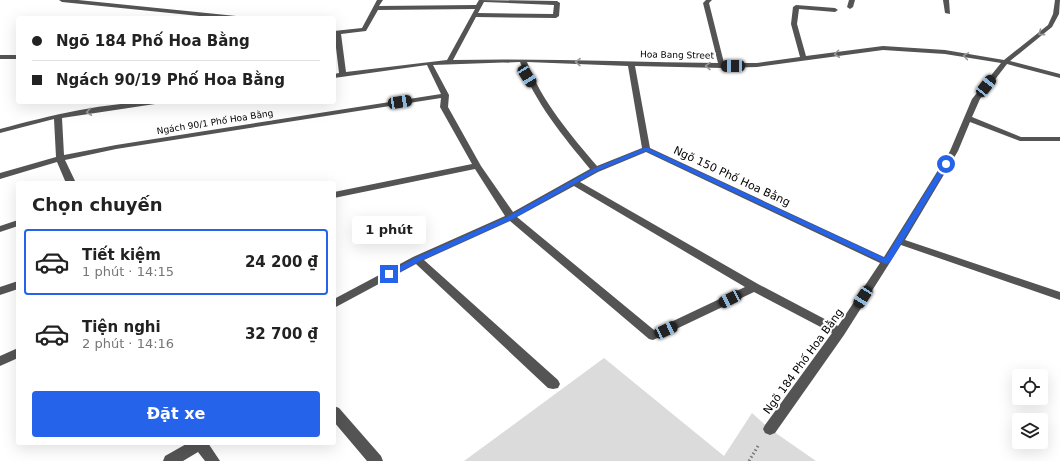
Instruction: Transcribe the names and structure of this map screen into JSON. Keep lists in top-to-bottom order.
{
  "streets": {
    "street": [
      "Hoa Bang Street",
      "Ngách 90/1 Phố Hoa Bằng",
      "Ngõ 150 Phố Hoa Bằng",
      "Ngõ 184 Phố Hoa Bằng"
    ]
  },
  "crossings": [
    ["Hoa Bang Street", "Ngõ 184 Phố Hoa Bằng"],
    ["Ngõ 150 Phố Hoa Bằng", "Ngõ 184 Phố Hoa Bằng"]
  ],
  "one_way": ["Hoa Bang Street"],
  "page": {
    "banner": ["Ngõ 184 Phố Hoa Bằng", "Ngách 90/19 Phố Hoa Bằng"],
    "heading": "Chọn chuyến",
    "bubble": "1 phút",
    "list": [
      {
        "name": "Tiết kiệm",
        "note": "1 phút · 14:15",
        "value": "24 200 ₫"
      },
      {
        "name": "Tiện nghi",
        "note": "2 phút · 14:16",
        "value": "32 700 ₫"
      }
    ],
    "buttons": "Đặt xe"
  }
}
